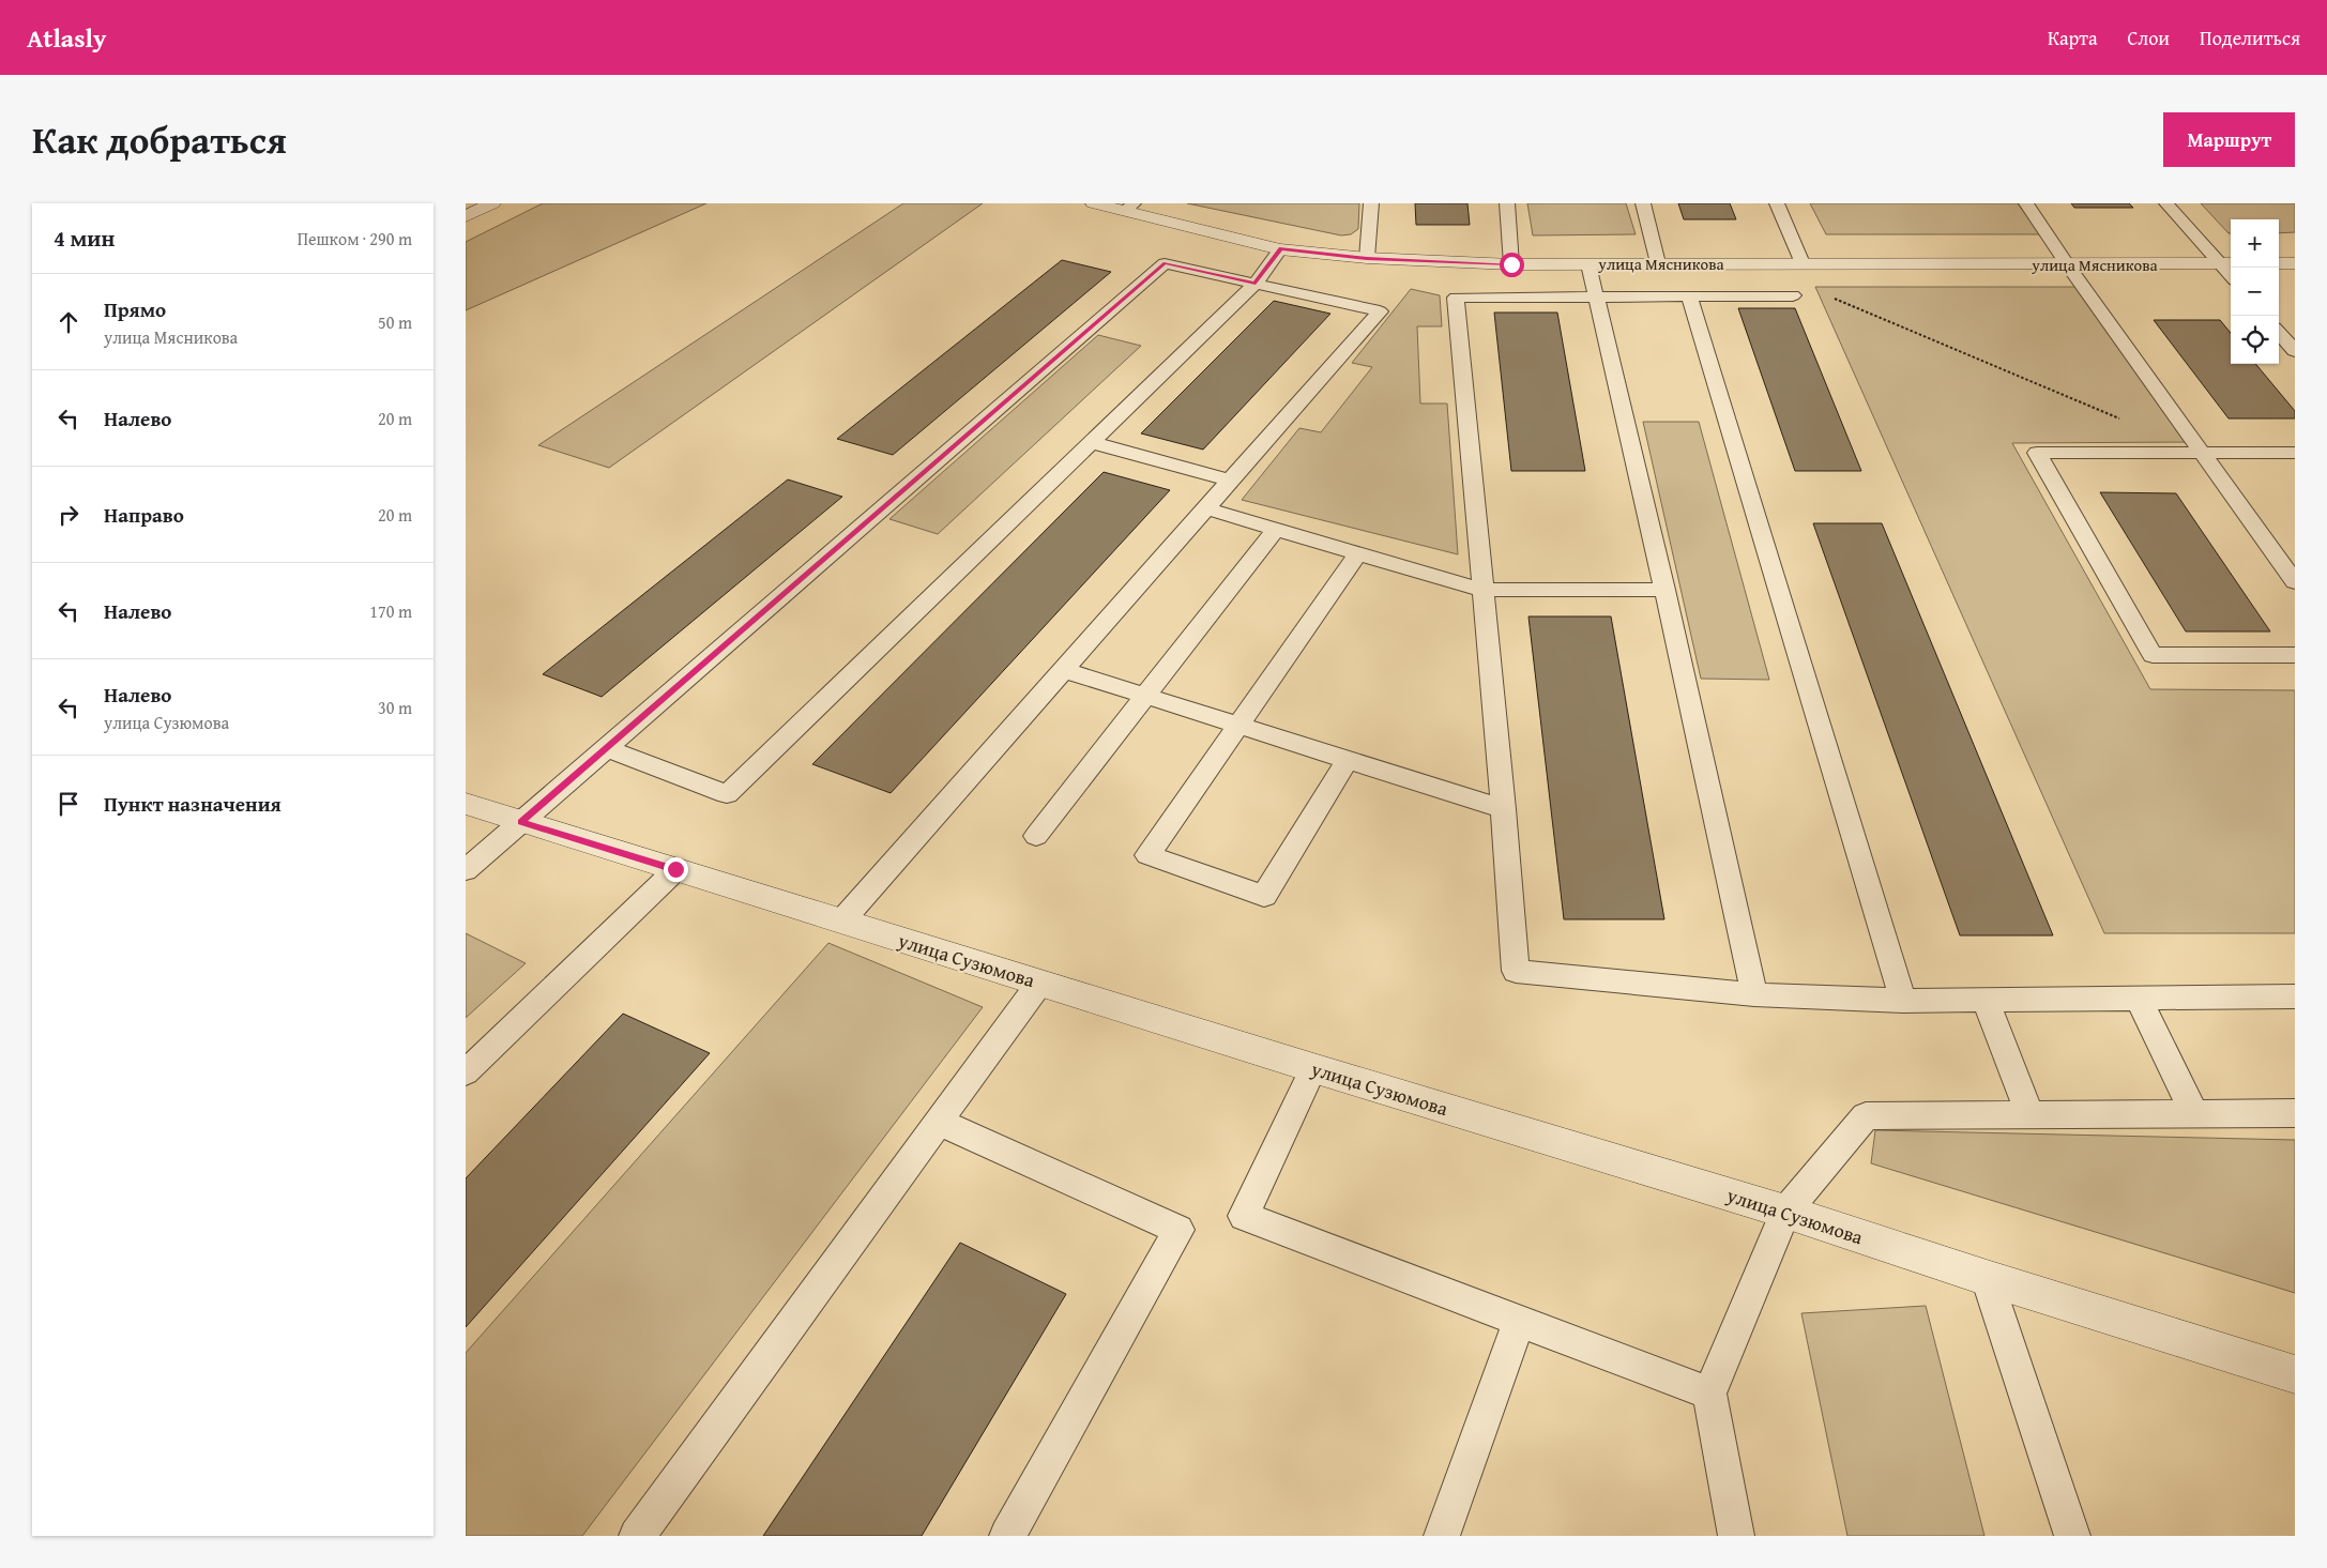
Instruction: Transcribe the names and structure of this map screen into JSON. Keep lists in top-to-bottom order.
{
  "streets": {
    "street": ["улица Мясникова", "улица Сузюмова"]
  },
  "page": {
    "header": "Atlasly",
    "nav": ["Карта", "Слои", "Поделиться"],
    "title": "Как добраться",
    "buttons": "Маршрут",
    "heading": ["4 мин", "Пешком · 290 m"],
    "map_buttons": ["+", "−"],
    "list": [
      ["Прямо", "улица Мясникова", "50 m"],
      ["Налево", "20 m"],
      ["Направо", "20 m"],
      ["Налево", "170 m"],
      ["Налево", "улица Сузюмова", "30 m"],
      "Пункт назначения"
    ]
  }
}
